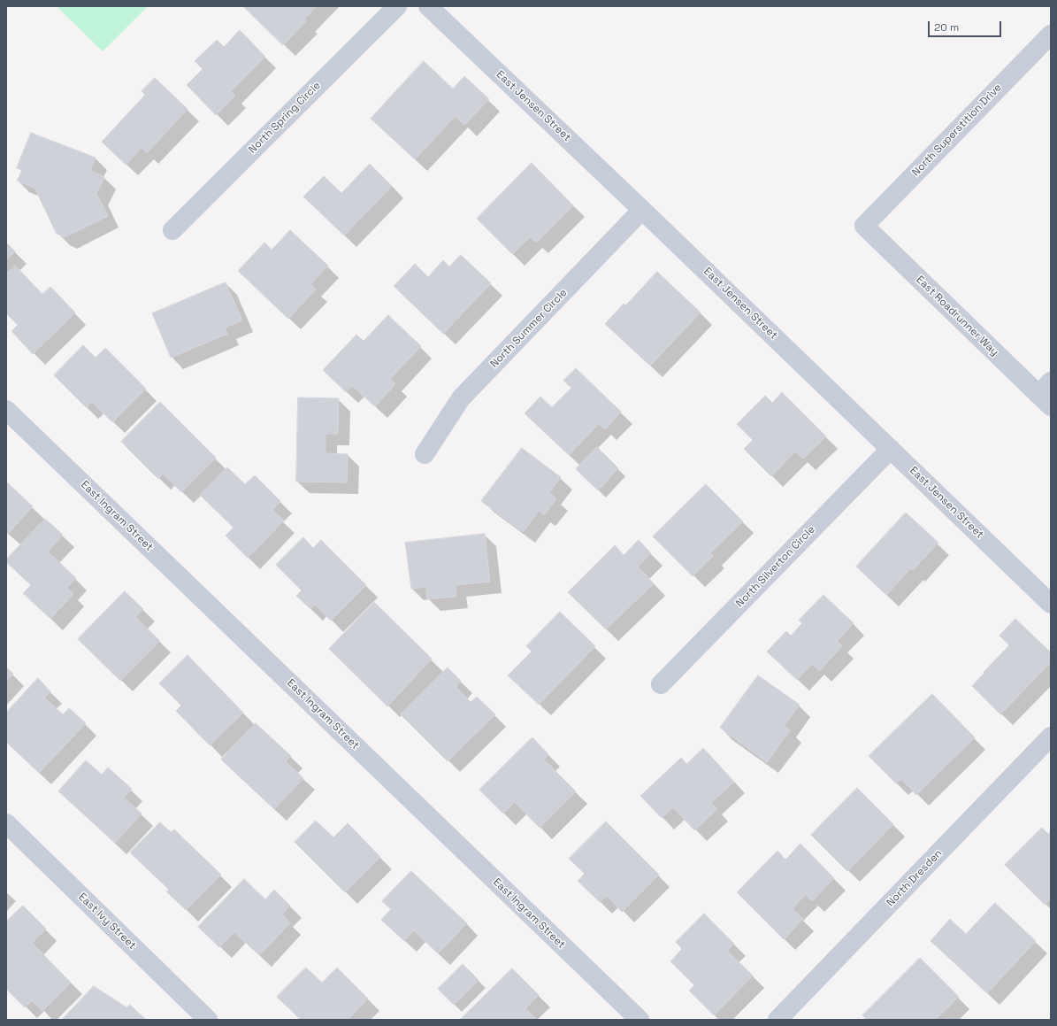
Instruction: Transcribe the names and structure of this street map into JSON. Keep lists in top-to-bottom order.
{
  "streets": {
    "street": [
      "East Jensen Street",
      "North Spring Circle",
      "North Superstition Drive",
      "East Roadrunner Way",
      "North Summer Circle",
      "East Ingram Street",
      "North Silverton Circle",
      "North Dresden",
      "East Ivy Street"
    ]
  },
  "crossings": [
    ["East Jensen Street", "North Summer Circle"],
    ["East Jensen Street", "North Silverton Circle"],
    ["North Superstition Drive", "East Roadrunner Way"]
  ],
  "scale_bar": "20 m"
}
